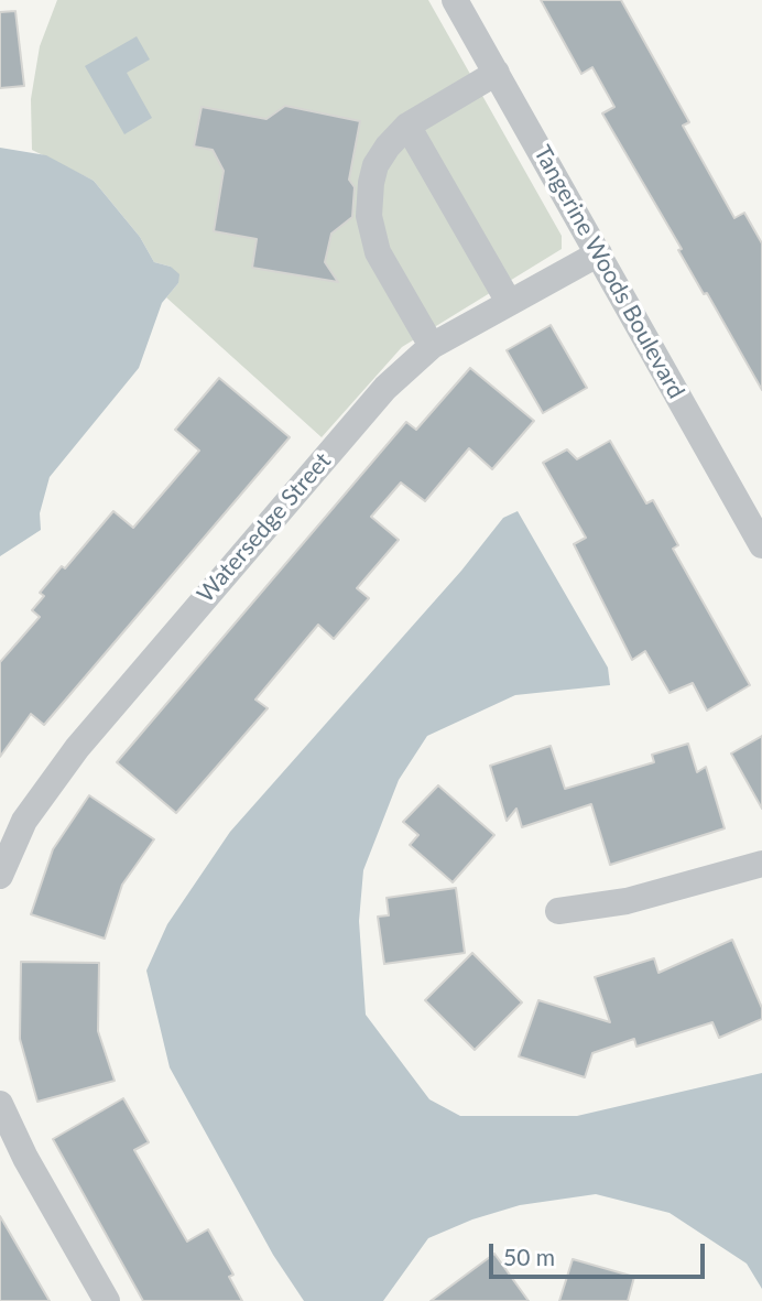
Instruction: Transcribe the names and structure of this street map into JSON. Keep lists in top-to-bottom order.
{
  "streets": {
    "street": ["Tangerine Woods Boulevard", "Watersedge Street"]
  },
  "crossings": [
    ["Tangerine Woods Boulevard", "Watersedge Street"]
  ],
  "scale_bar": "50 m"
}
